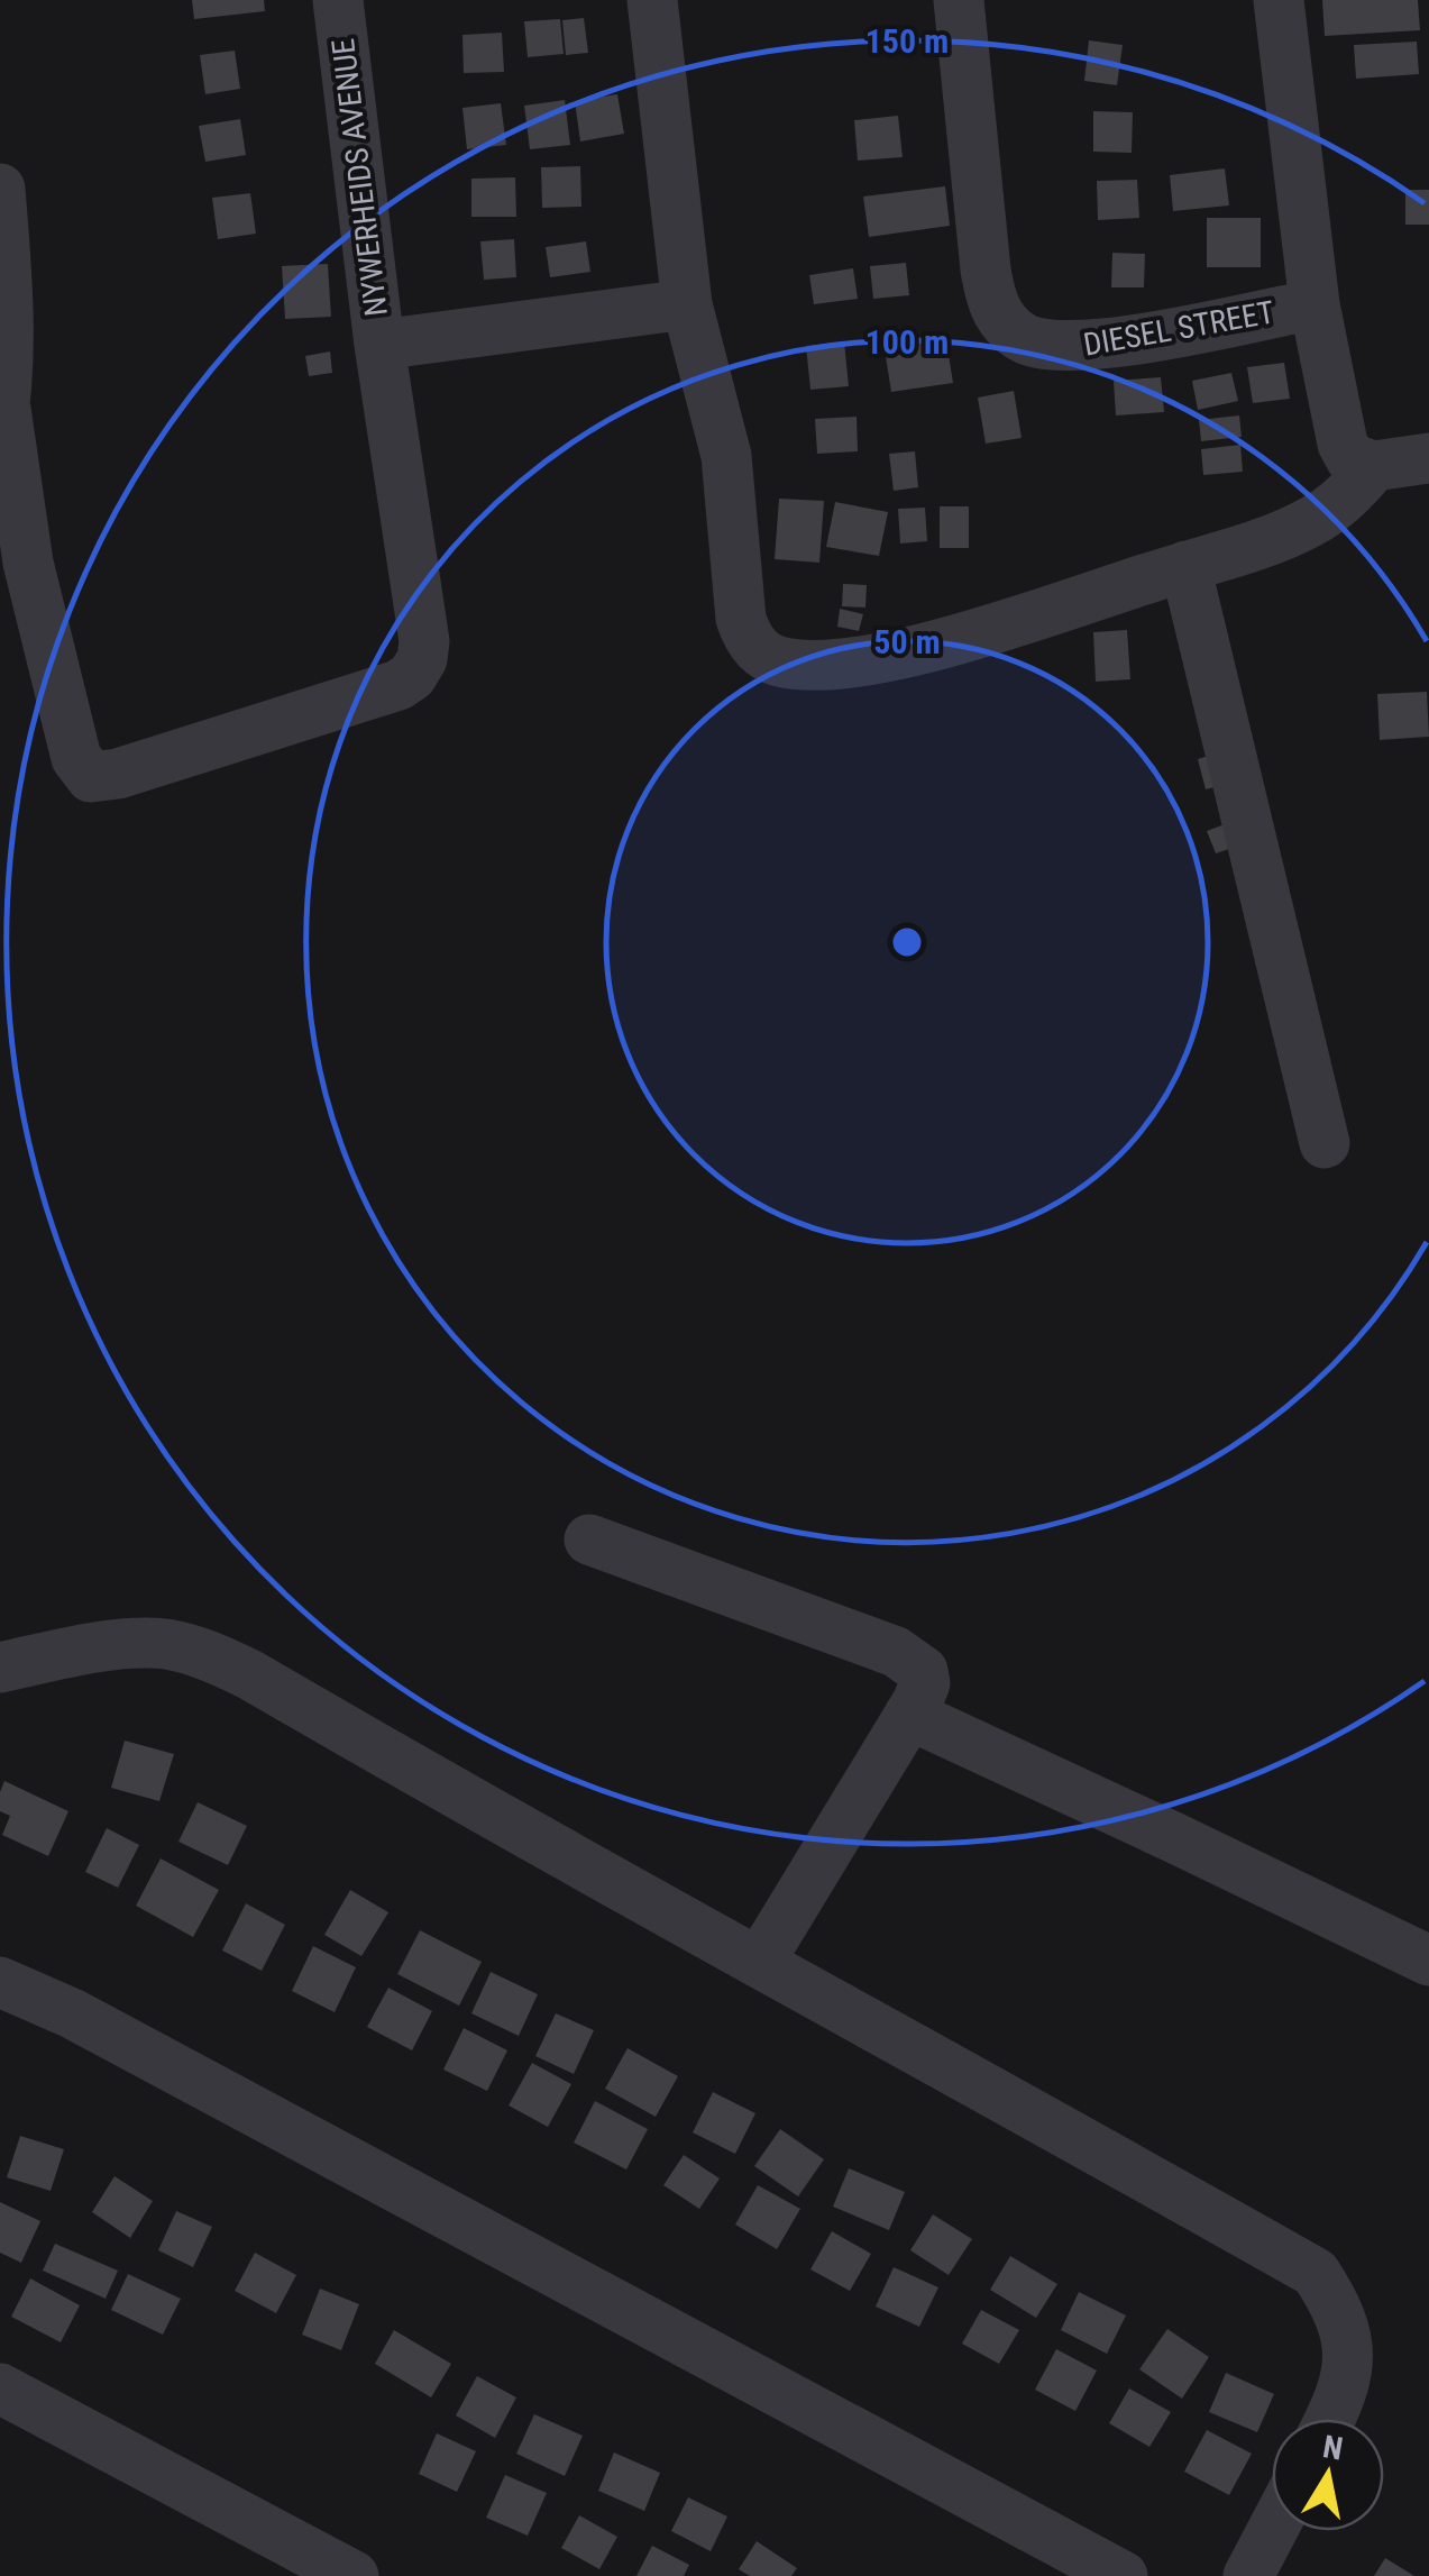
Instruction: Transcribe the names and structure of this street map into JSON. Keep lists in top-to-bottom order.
{
  "streets": {
    "street": ["NYWERHEIDS AVENUE", "DIESEL STREET"]
  },
  "north": "top",
  "rings": ["150 m", "100 m", "50 m"]
}
